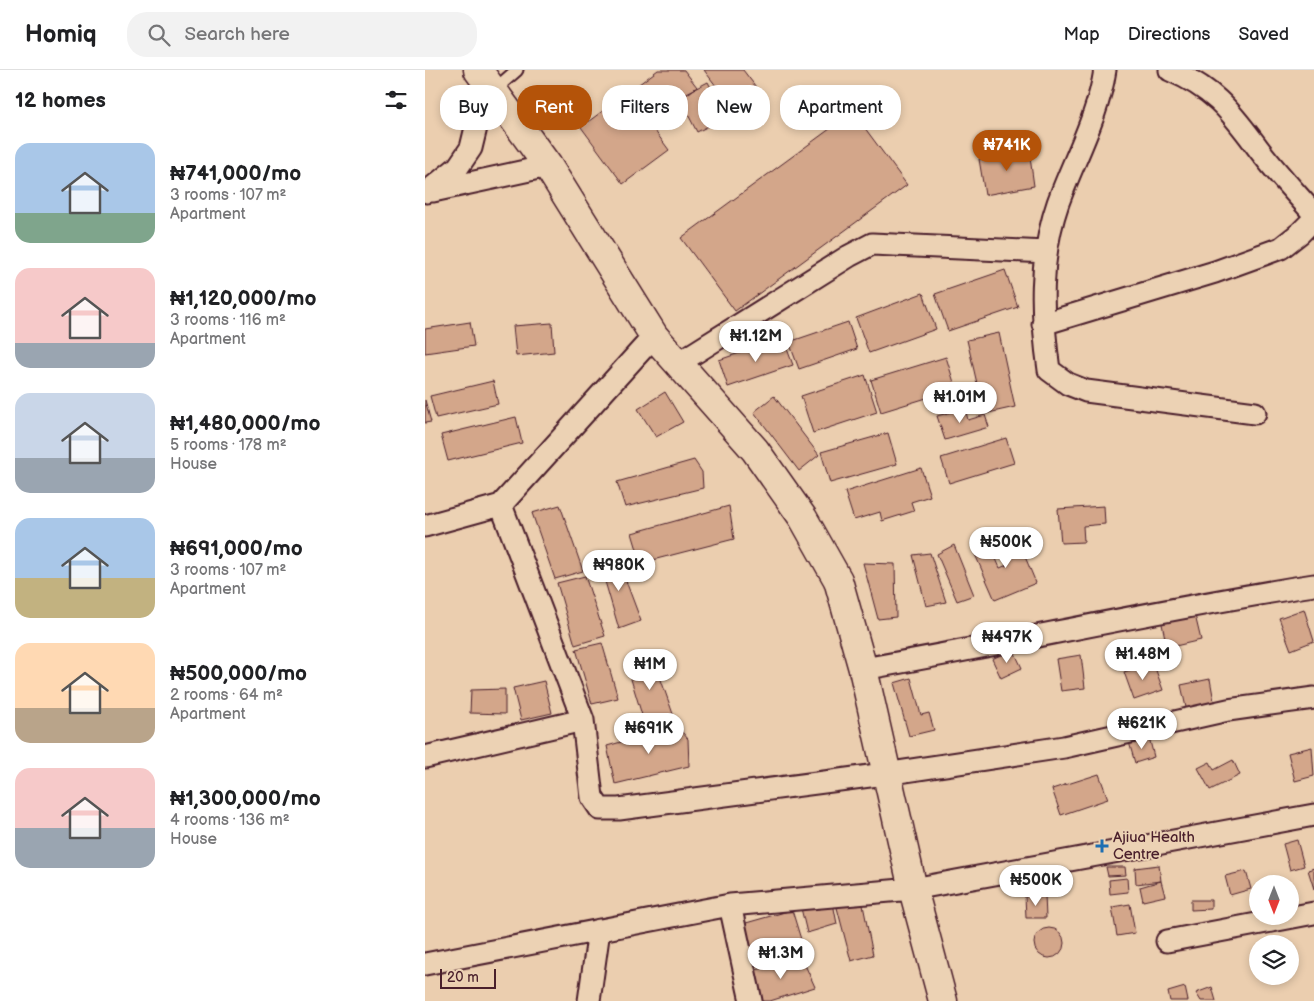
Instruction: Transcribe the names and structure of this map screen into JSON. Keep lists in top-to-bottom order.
{
  "places": {
    "health": ["Ajiua Health Centre"]
  },
  "scale_bar": "20 m",
  "north": "bottom",
  "page": {
    "header": "Homiq",
    "search": "Search here",
    "nav": ["Map", "Directions", "Saved"],
    "heading": "12 homes",
    "chip": [
      "Buy",
      "Rent",
      "Filters",
      "New",
      "Apartment"
    ],
    "list": [
      {
        "name": "₦741,000/mo",
        "note": "3 rooms · 107 m² · Apartment"
      },
      {
        "name": "₦1,120,000/mo",
        "note": "3 rooms · 116 m² · Apartment"
      },
      {
        "name": "₦1,480,000/mo",
        "note": "5 rooms · 178 m² · House"
      },
      {
        "name": "₦691,000/mo",
        "note": "3 rooms · 107 m² · Apartment"
      },
      {
        "name": "₦500,000/mo",
        "note": "2 rooms · 64 m² · Apartment"
      },
      {
        "name": "₦1,300,000/mo",
        "note": "4 rooms · 136 m² · House"
      }
    ],
    "price": [
      "₦741K",
      "₦1.12M",
      "₦1.01M",
      "₦500K",
      "₦980K",
      "₦497K",
      "₦1.48M",
      "₦1M",
      "₦621K",
      "₦691K",
      "₦500K",
      "₦1.3M"
    ],
    "scale": "20 m"
  }
}
